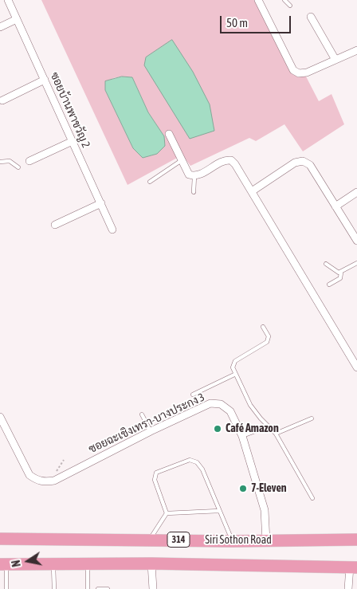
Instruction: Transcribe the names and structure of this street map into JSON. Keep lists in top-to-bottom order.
{
  "streets": {
    "highway": ["314", "Siri Sothon Road"],
    "street": ["ซอยบ้านพาขวัญ 2", "ซอยฉะเชิงเทรา-บางประกง 3"]
  },
  "crossings": [
    ["ซอยฉะเชิงเทรา-บางประกง 3", "Siri Sothon Road"]
  ],
  "places": ["Café Amazon", "7-Eleven"],
  "scale_bar": "50 m",
  "north": "left"
}
